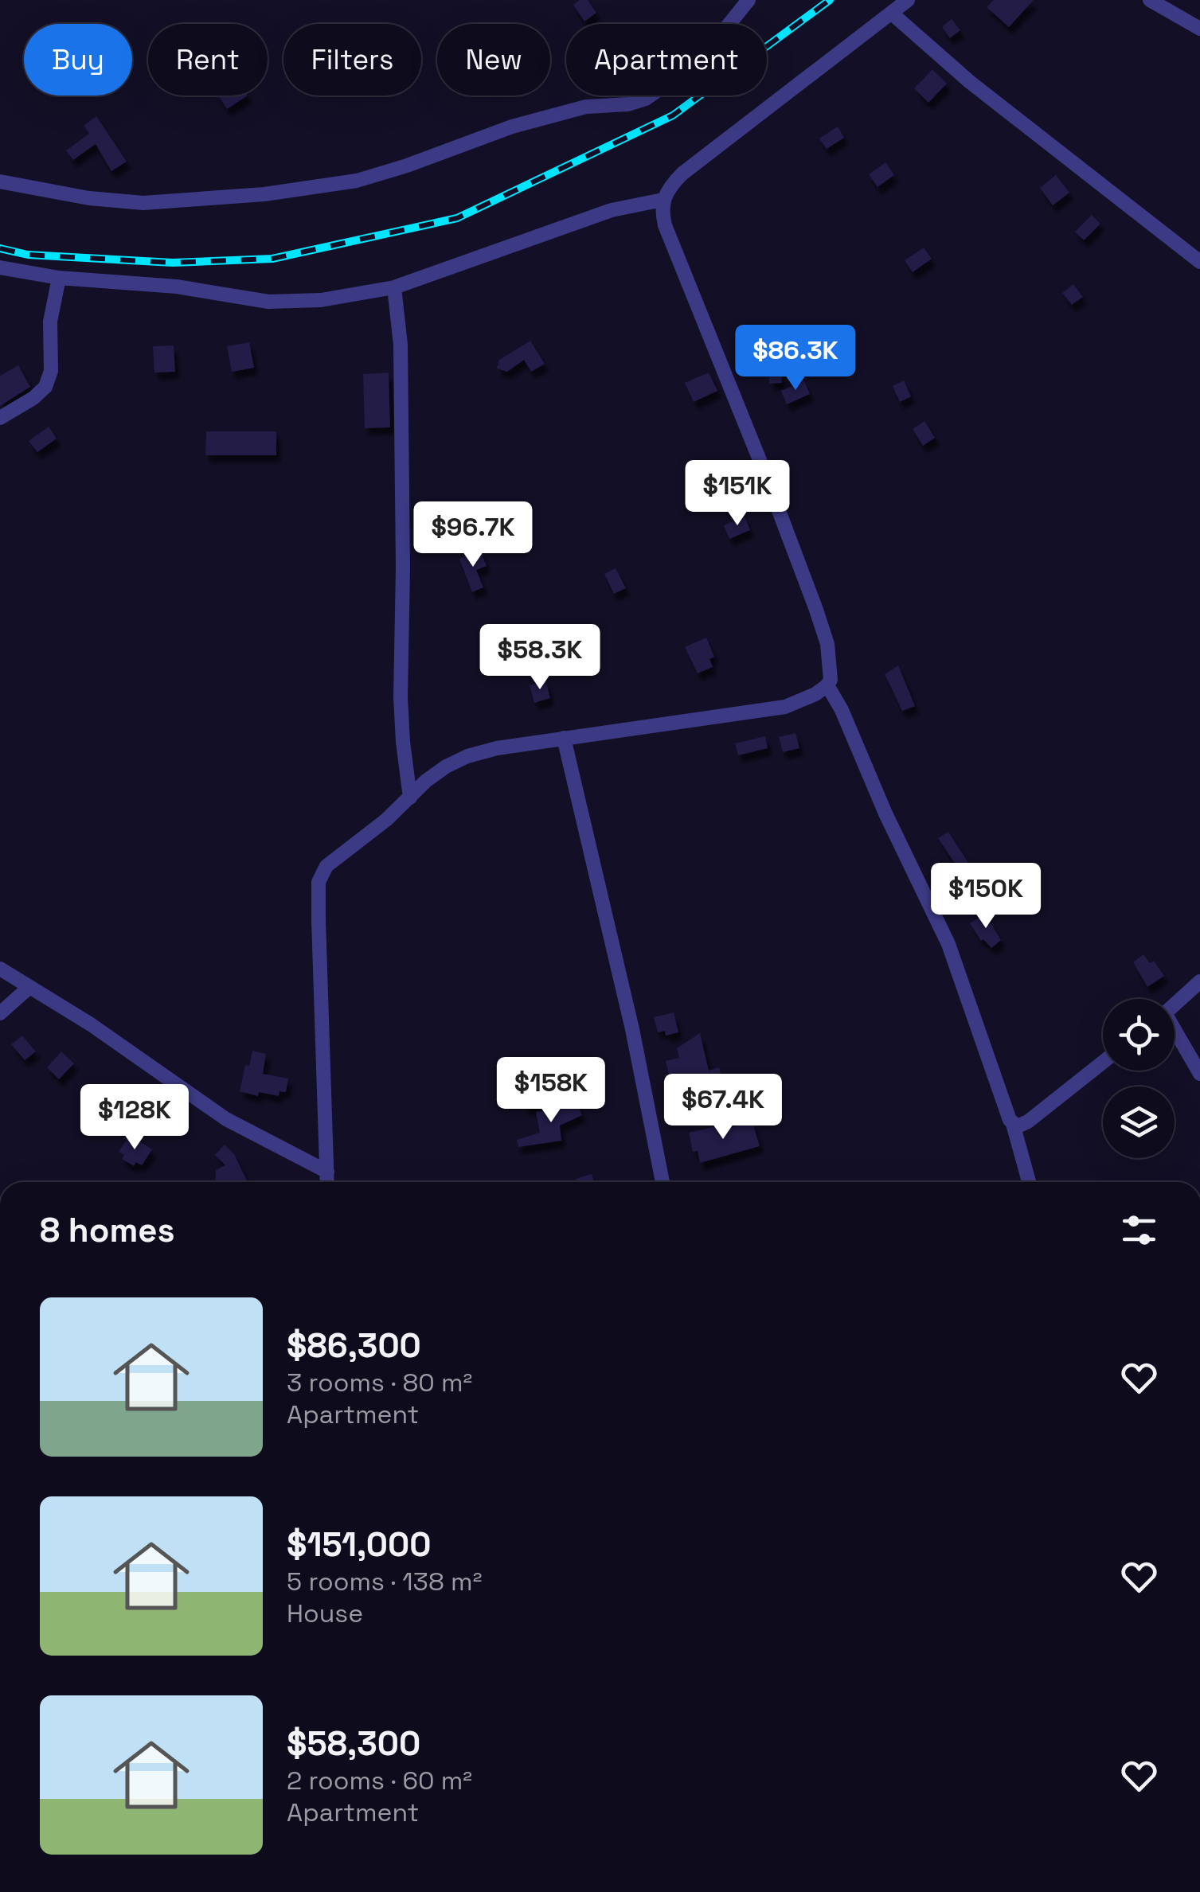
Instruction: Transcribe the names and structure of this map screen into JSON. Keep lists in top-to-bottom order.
{
  "page": {
    "chip": [
      "Buy",
      "Rent",
      "Filters",
      "New",
      "Apartment"
    ],
    "price": [
      "$86.3K",
      "$151K",
      "$96.7K",
      "$58.3K",
      "$150K",
      "$158K",
      "$67.4K",
      "$128K"
    ],
    "heading": "8 homes",
    "list": [
      {
        "name": "$86,300",
        "note": "3 rooms · 80 m² · Apartment"
      },
      {
        "name": "$151,000",
        "note": "5 rooms · 138 m² · House"
      },
      {
        "name": "$58,300",
        "note": "2 rooms · 60 m² · Apartment"
      }
    ]
  }
}
